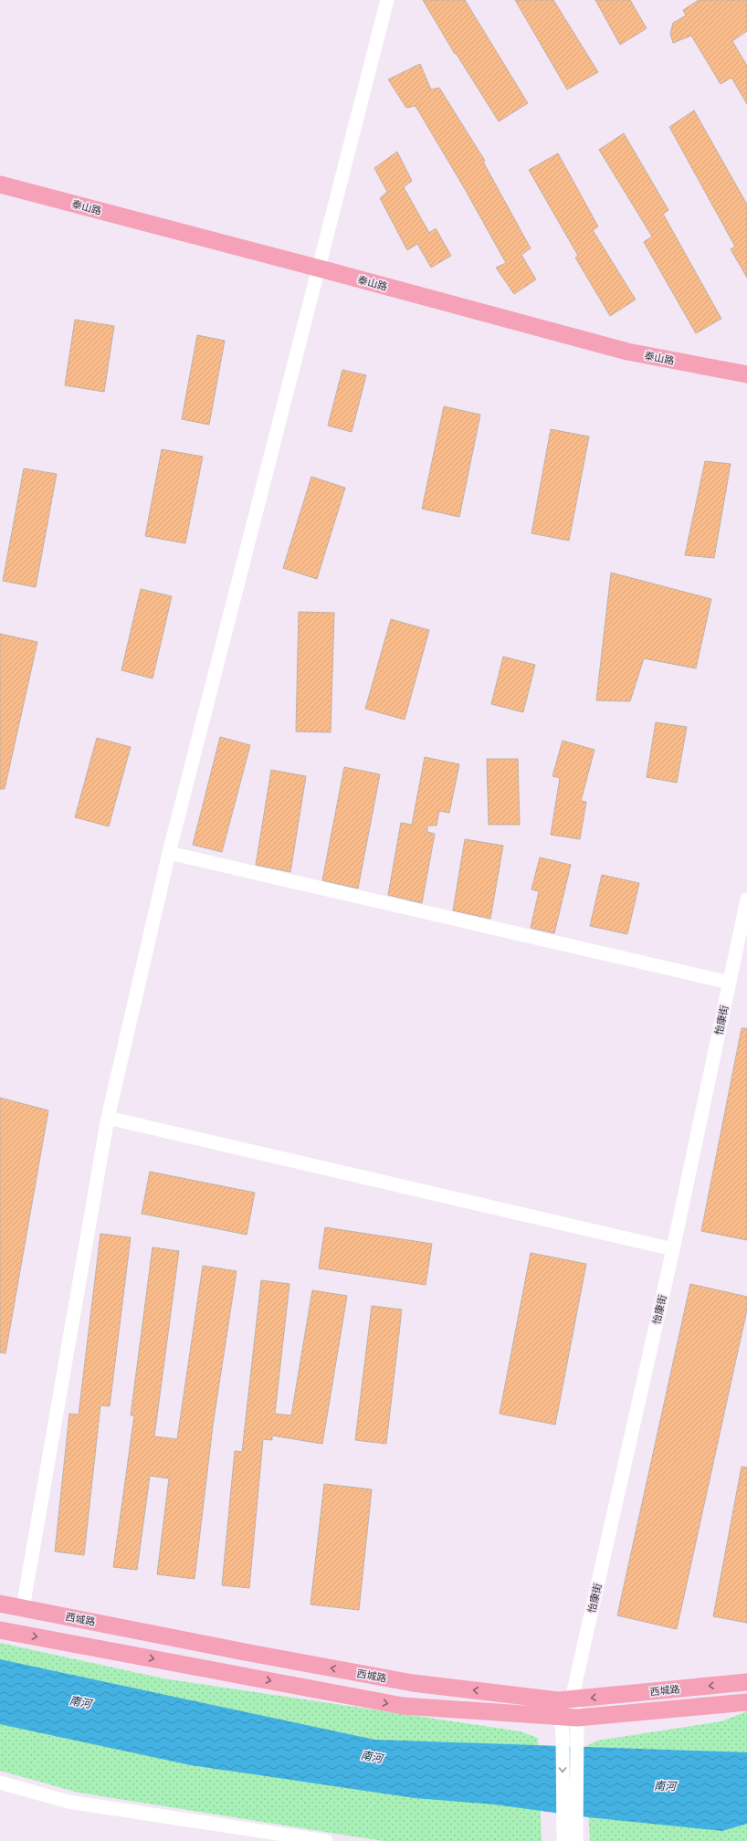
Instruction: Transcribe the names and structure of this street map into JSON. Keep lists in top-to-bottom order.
{
  "streets": {
    "main road": ["泰山路", "西城路"],
    "street": ["怡康街"]
  },
  "crossings": [
    ["怡康街", "西城路"]
  ],
  "water": ["南河"]
}
